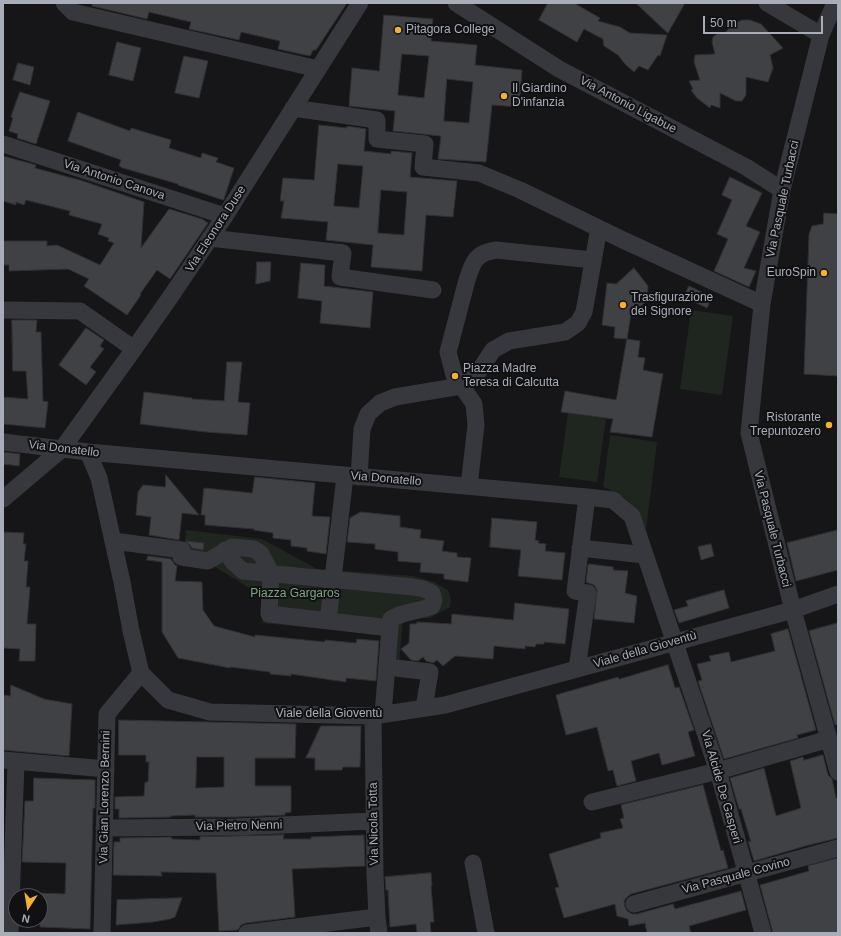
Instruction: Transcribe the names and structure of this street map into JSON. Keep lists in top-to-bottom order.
{
  "streets": {
    "street": [
      "Via Antonio Ligabue",
      "Via Antonio Canova",
      "Via Pasquale Turbacci",
      "Via Eleonora Duse",
      "Via Donatello",
      "Viale della Gioventù",
      "Via Alcide De Gasperi",
      "Via Gian Lorenzo Bernini",
      "Via Nicola Totta",
      "Via Pietro Nenni",
      "Via Pasquale Covino"
    ]
  },
  "crossings": [
    ["Via Antonio Ligabue", "Via Pasquale Turbacci"],
    ["Via Antonio Canova", "Via Eleonora Duse"],
    ["Via Pasquale Turbacci", "Viale della Gioventù"],
    ["Via Eleonora Duse", "Via Donatello"],
    ["Via Donatello", "Viale della Gioventù"],
    ["Via Donatello", "Via Alcide De Gasperi"],
    ["Viale della Gioventù", "Via Alcide De Gasperi"],
    ["Viale della Gioventù", "Via Gian Lorenzo Bernini"],
    ["Viale della Gioventù", "Via Nicola Totta"],
    ["Via Alcide De Gasperi", "Via Pasquale Covino"],
    ["Via Gian Lorenzo Bernini", "Via Pietro Nenni"],
    ["Via Nicola Totta", "Via Pietro Nenni"]
  ],
  "parks": ["Piazza Gargaros"],
  "places": [
    "Pitagora College",
    "Il Giardino D'infanzia",
    "EuroSpin",
    "Trasfigurazione del Signore",
    "Piazza Madre Teresa di Calcutta",
    "Ristorante Trepuntozero"
  ],
  "scale_bar": "50 m",
  "north": "bottom"
}
